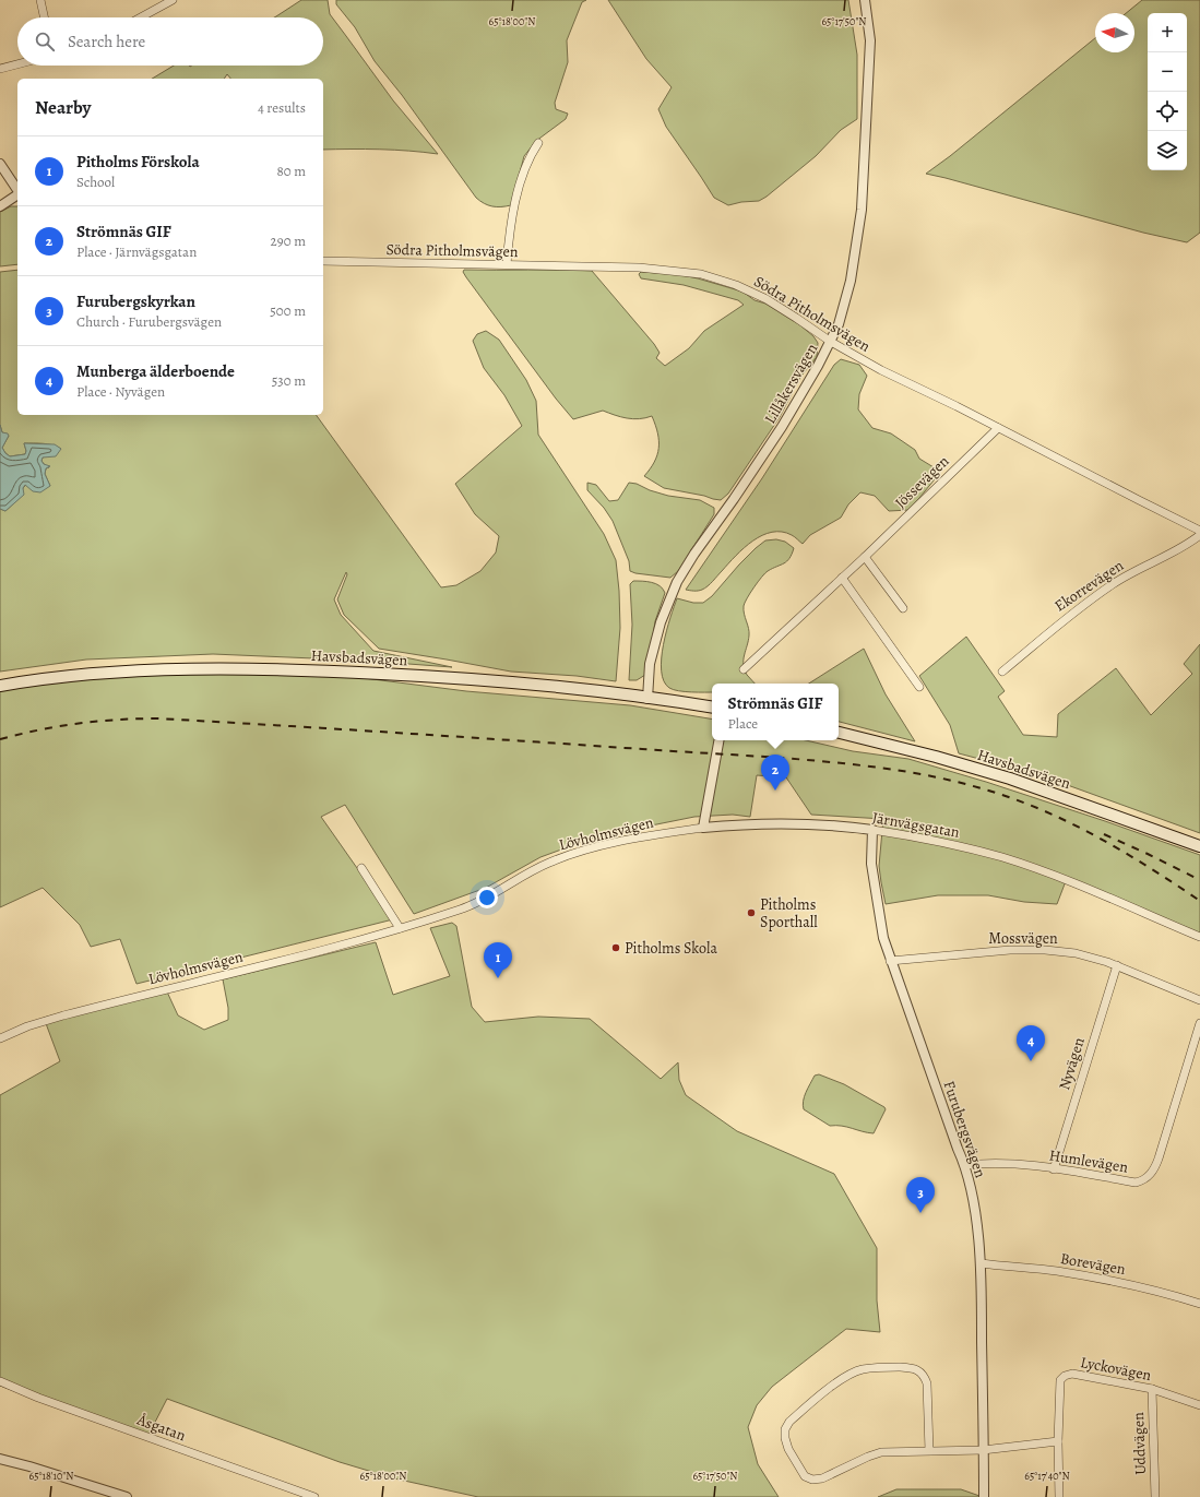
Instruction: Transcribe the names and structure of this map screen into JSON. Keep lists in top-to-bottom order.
{
  "streets": {
    "main road": ["Havsbadsvägen"],
    "street": [
      "Södra Pitholmsvägen",
      "Lillåkersvägen",
      "Jössevägen",
      "Ekorrevägen",
      "Järnvägsgatan",
      "Lövholmsvägen",
      "Mossvägen",
      "Nyvägen",
      "Furubergsvägen",
      "Humlevägen",
      "Borevägen",
      "Lyckovägen",
      "Åsgatan",
      "Uddvägen"
    ]
  },
  "crossings": [
    ["Södra Pitholmsvägen", "Lillåkersvägen"],
    ["Södra Pitholmsvägen", "Jössevägen"],
    ["Lillåkersvägen", "Havsbadsvägen"],
    ["Järnvägsgatan", "Lövholmsvägen"],
    ["Järnvägsgatan", "Furubergsvägen"],
    ["Mossvägen", "Nyvägen"],
    ["Mossvägen", "Furubergsvägen"],
    ["Nyvägen", "Humlevägen"],
    ["Furubergsvägen", "Humlevägen"],
    ["Furubergsvägen", "Borevägen"],
    ["Lyckovägen", "Uddvägen"]
  ],
  "places": ["Pitholms Sporthall", "Pitholms Skola"],
  "north": "left",
  "page": {
    "map_buttons": ["+", "−"],
    "search": "Search here",
    "heading": ["Nearby", "4 results"],
    "list": [
      {
        "mark": "1",
        "name": "Pitholms Förskola",
        "note": "School",
        "value": "80 m"
      },
      {
        "mark": "2",
        "name": "Strömnäs GIF",
        "note": "Place · Järnvägsgatan",
        "value": "290 m"
      },
      {
        "mark": "3",
        "name": "Furubergskyrkan",
        "note": "Church · Furubergsvägen",
        "value": "500 m"
      },
      {
        "mark": "4",
        "name": "Munberga älderboende",
        "note": "Place · Nyvägen",
        "value": "530 m"
      }
    ],
    "popup": ["Strömnäs GIF", "Place"],
    "pins": [
      "2",
      "1",
      "4",
      "3"
    ]
  },
  "coordinates": [
    "65°18'00\"N",
    "65°17'50\"N",
    "65°18'10\"N",
    "65°17'40\"N"
  ]
}
